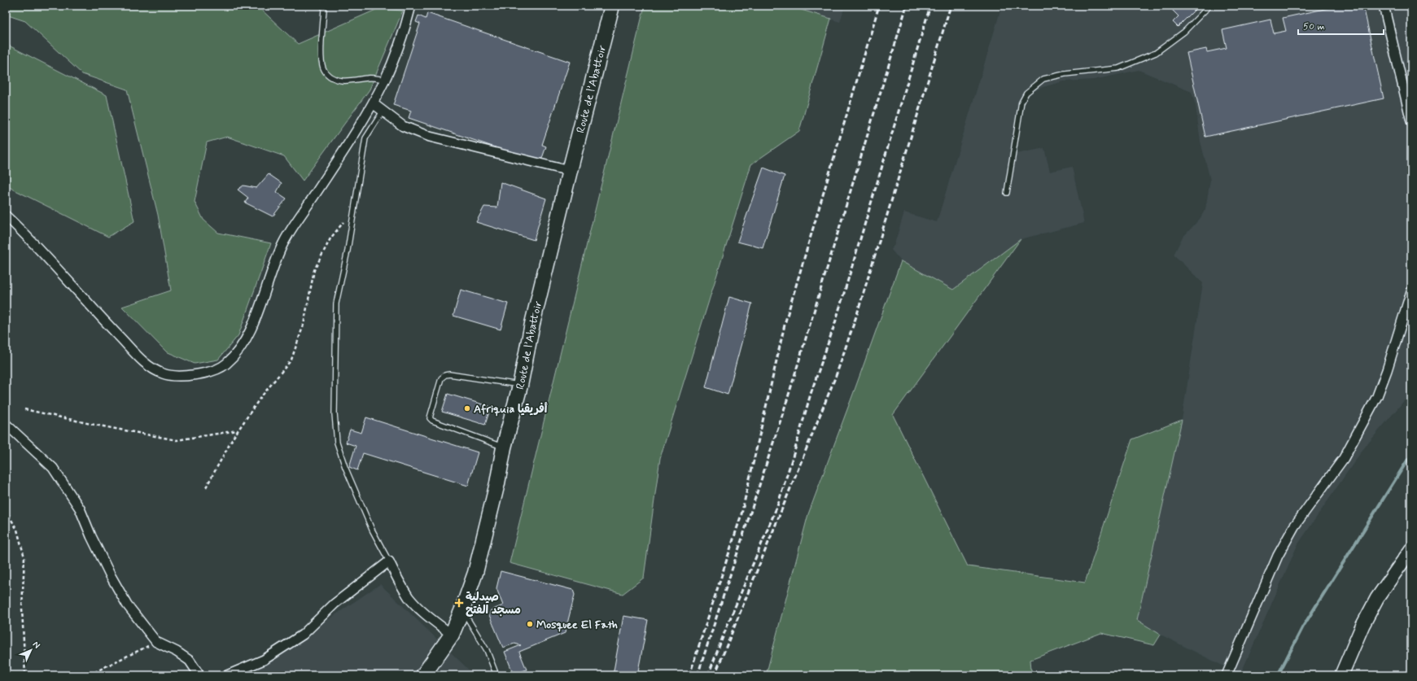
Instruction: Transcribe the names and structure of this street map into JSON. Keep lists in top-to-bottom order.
{
  "streets": {
    "main road": ["Route de l’Abattoir"]
  },
  "places": {
    "other": ["Afriquia أفريقيا", "Mosquee El Fath"],
    "health": ["صيدلية مسجد الفتح"]
  },
  "scale_bar": "50 m",
  "north": "top right"
}
